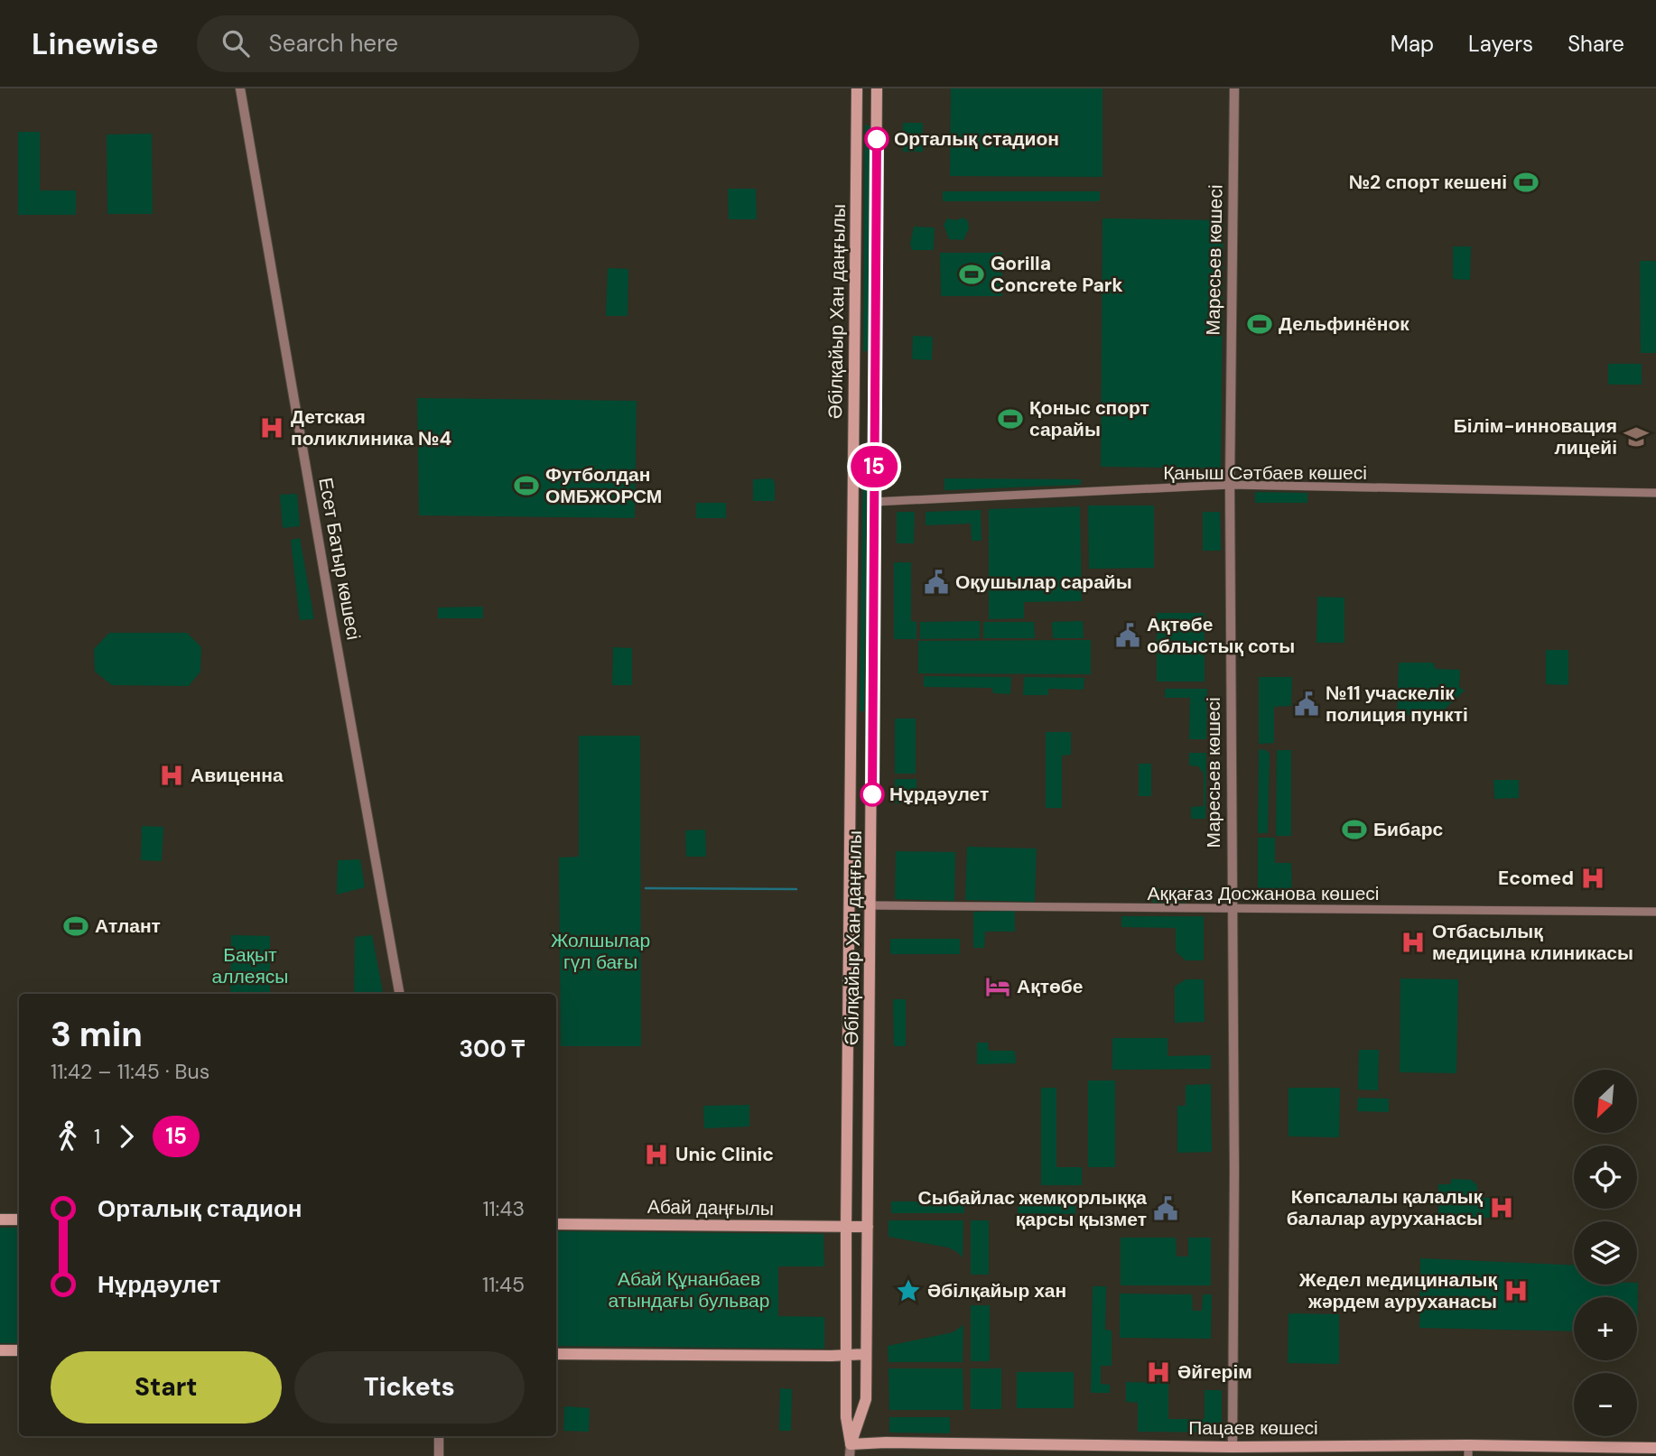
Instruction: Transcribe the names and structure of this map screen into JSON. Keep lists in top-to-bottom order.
{
  "streets": {
    "main road": ["Әбілқайыр Хан даңғылы", "Абай даңғылы", "Пацаев көшесі"],
    "street": [
      "Маресьев көшесі",
      "Қаныш Сәтбаев көшесі",
      "Есет Батыр көшесі",
      "Аққағаз Досжанова көшесі"
    ]
  },
  "crossings": [
    ["Маресьев көшесі", "Қаныш Сәтбаев көшесі"],
    ["Маресьев көшесі", "Аққағаз Досжанова көшесі"],
    ["Маресьев көшесі", "Пацаев көшесі"],
    ["Әбілқайыр Хан даңғылы", "Қаныш Сәтбаев көшесі"],
    ["Әбілқайыр Хан даңғылы", "Аққағаз Досжанова көшесі"],
    ["Әбілқайыр Хан даңғылы", "Абай даңғылы"],
    ["Әбілқайыр Хан даңғылы", "Пацаев көшесі"]
  ],
  "parks": ["Жолшылар гүл бағы", "Бақыт аллеясы", "Абай Құнанбаев атындағы бульвар"],
  "places": {
    "other": ["Орталық стадион", "Нұрдәулет"],
    "sports": [
      "№2 спорт кешені",
      "Gorilla Concrete Park",
      "Дельфинёнок",
      "Қоныс спорт сарайы",
      "Футболдан ОМБЖОРСМ",
      "Бибарс",
      "Атлант"
    ],
    "hospital": [
      "Детская поликлиника №4",
      "Авиценна",
      "Ecomed",
      "Отбасылық медицина клиникасы",
      "Unic Clinic",
      "Көпсалалы қалалық балалар ауруханасы",
      "Жедел медициналық жәрдем ауруханасы",
      "Әйгерім"
    ],
    "school or university": ["Білім-инновация лицейі"],
    "public building": [
      "Оқушылар сарайы",
      "Ақтөбе облыстық соты",
      "№11 учаскелік полиция пункті",
      "Сыбайлас жемқорлыққа қарсы қызмет"
    ],
    "hotel": ["Ақтөбе"],
    "place": ["Әбілқайыр хан"]
  },
  "lines": ["bus line 15"],
  "north": "bottom left",
  "page": {
    "header": "Linewise",
    "search": "Search here",
    "nav": ["Map", "Layers", "Share"],
    "on_map": "15",
    "heading": ["3 min", "11:42 – 11:45 · Bus", "300 ₸"],
    "map_buttons": ["+", "−"],
    "legs": ["1", "15"],
    "list": [
      {
        "name": "Орталық стадион",
        "value": "11:43"
      },
      {
        "name": "Нұрдәулет",
        "value": "11:45"
      }
    ],
    "buttons": ["Start", "Tickets"]
  }
}
